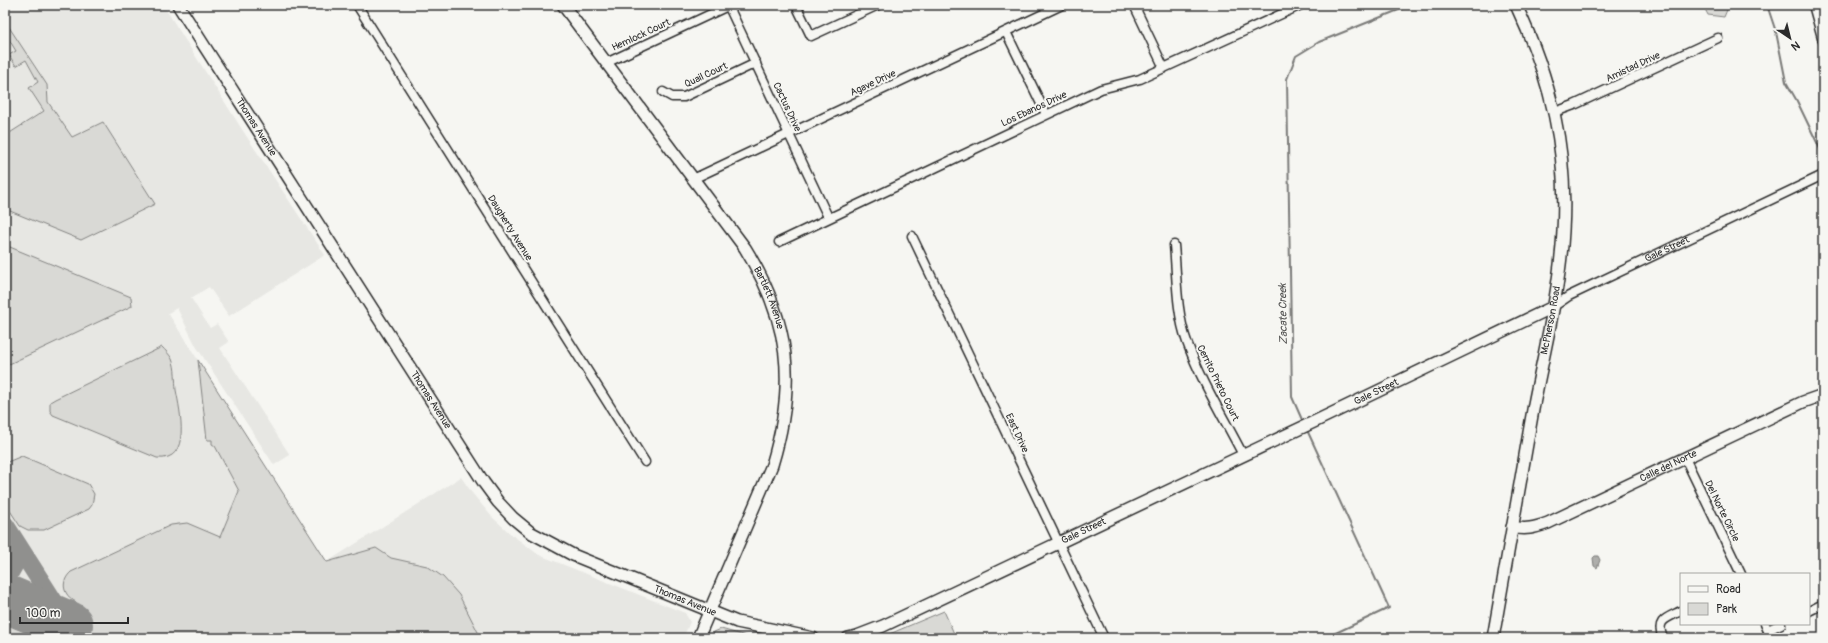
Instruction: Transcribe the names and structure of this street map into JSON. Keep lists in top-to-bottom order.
{
  "streets": {
    "street": [
      "Hemlock Court",
      "Amistad Drive",
      "Quail Court",
      "Agave Drive",
      "Cactus Drive",
      "Los Ebanos Drive",
      "Thomas Avenue",
      "Daugherty Avenue",
      "Gale Street",
      "Bartlett Avenue",
      "McPherson Road",
      "Cerrito Prieto Court",
      "East Drive",
      "Calle del Norte",
      "Del Norte Circle"
    ]
  },
  "crossings": [
    ["Hemlock Court", "Cactus Drive"],
    ["Hemlock Court", "Bartlett Avenue"],
    ["Amistad Drive", "McPherson Road"],
    ["Quail Court", "Cactus Drive"],
    ["Agave Drive", "Cactus Drive"],
    ["Agave Drive", "Bartlett Avenue"],
    ["Cactus Drive", "Los Ebanos Drive"],
    ["Thomas Avenue", "Bartlett Avenue"],
    ["Gale Street", "McPherson Road"],
    ["Gale Street", "Cerrito Prieto Court"],
    ["Gale Street", "East Drive"],
    ["McPherson Road", "Calle del Norte"],
    ["Calle del Norte", "Del Norte Circle"]
  ],
  "water": ["Zacate Creek"],
  "legend": ["Road", "Park"],
  "scale_bar": "100 m",
  "north": "bottom right"
}
